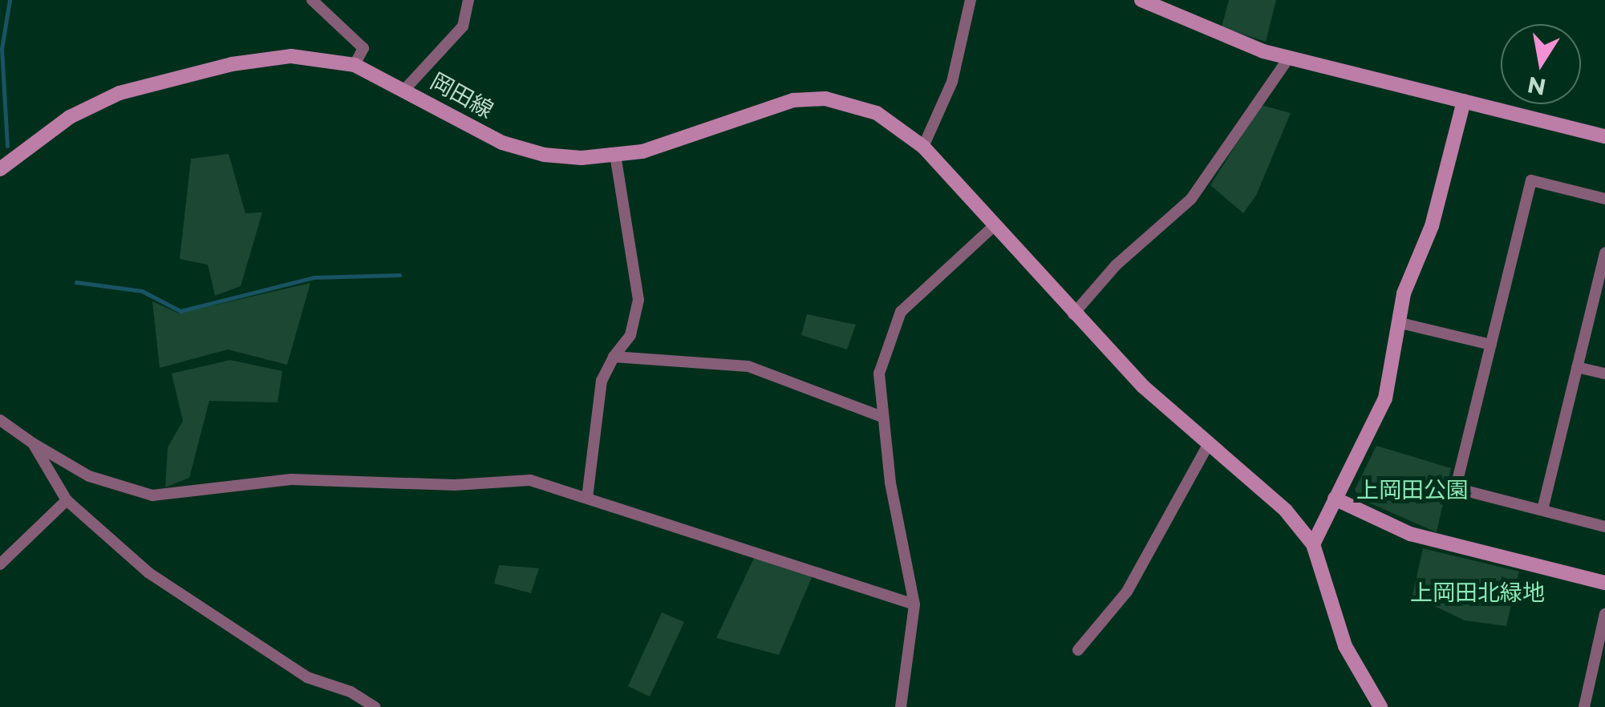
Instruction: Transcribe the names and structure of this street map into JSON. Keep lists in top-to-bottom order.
{
  "streets": {
    "street": ["岡田線"]
  },
  "parks": ["上岡田公園", "上岡田北緑地"],
  "north": "bottom"
}
